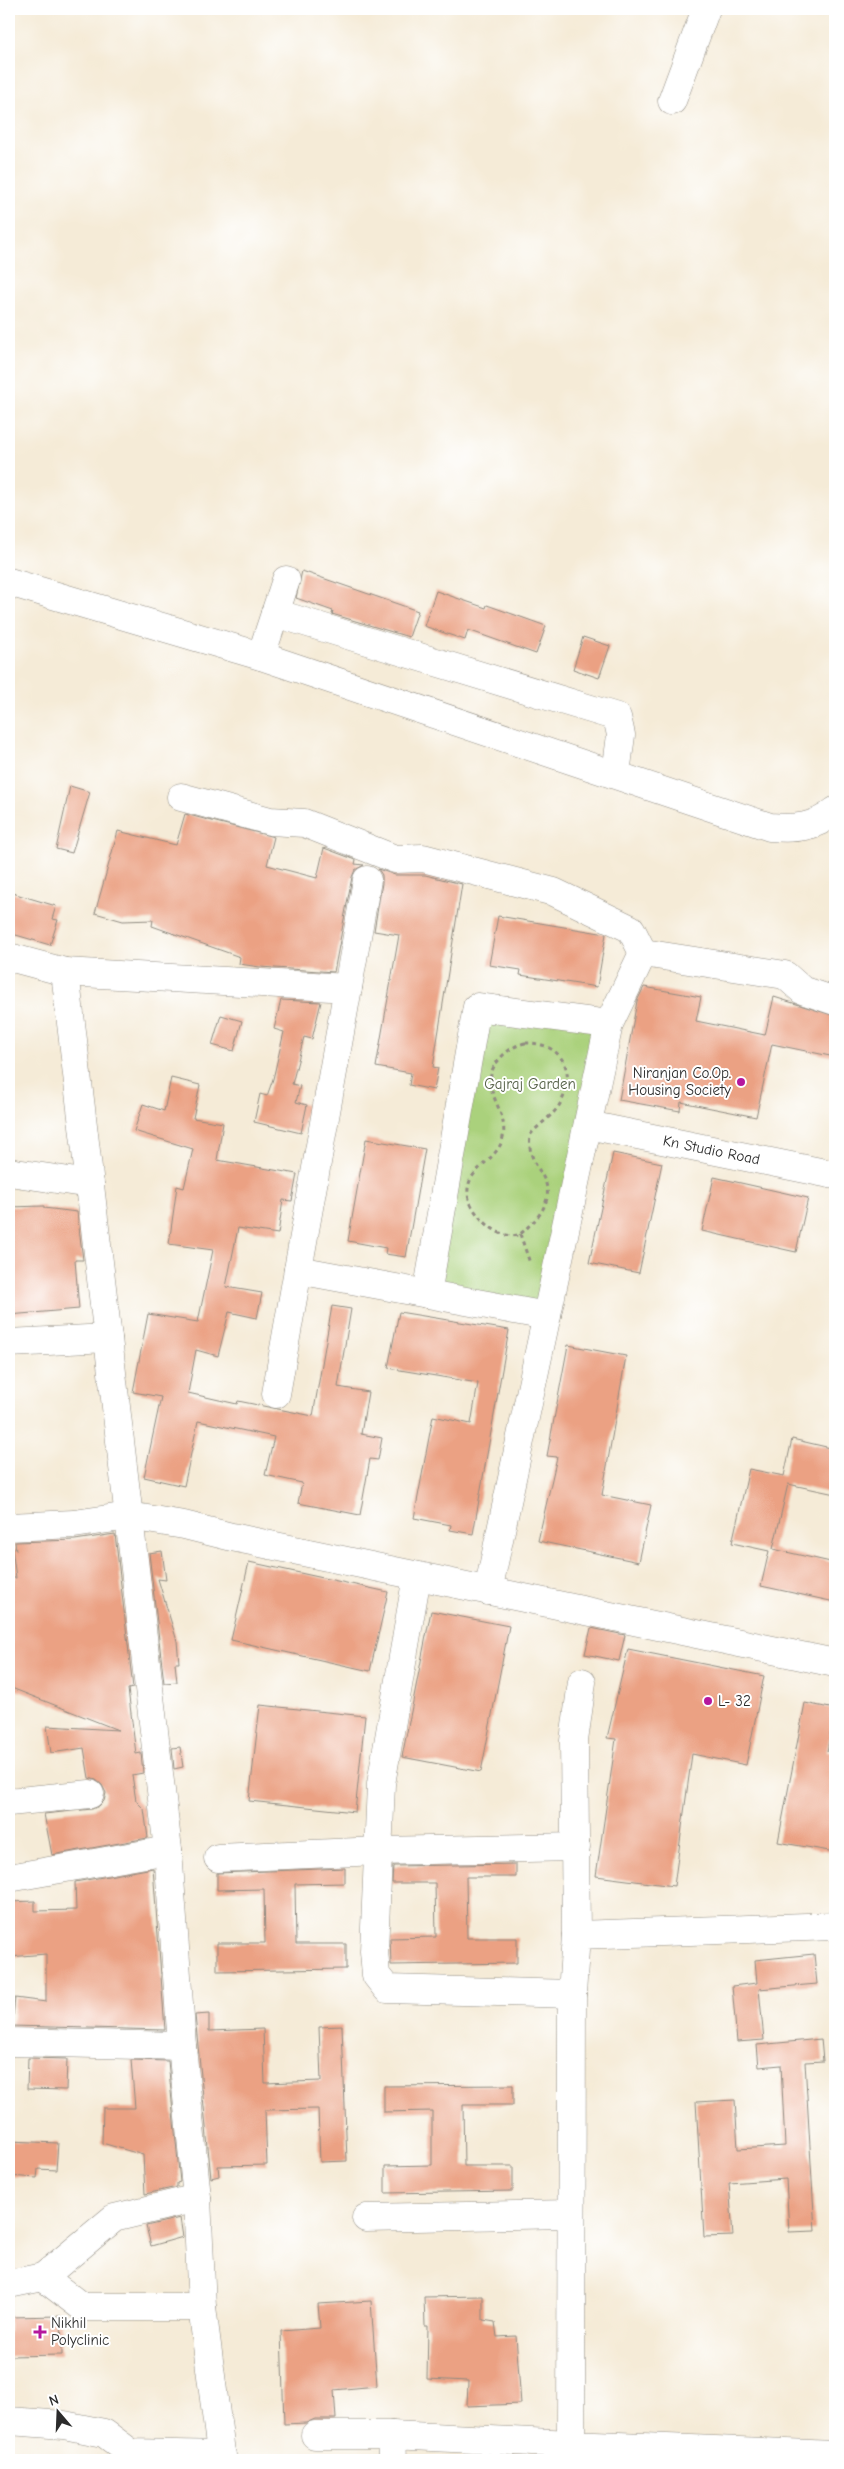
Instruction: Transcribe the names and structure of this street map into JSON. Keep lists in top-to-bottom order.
{
  "streets": {
    "street": ["Kn Studio Road"]
  },
  "parks": ["Gajraj Garden"],
  "places": {
    "other": ["Niranjan Co.Op. Housing Society", "L- 32"],
    "health": ["Nikhil Polyclinic"]
  },
  "north": "top"
}
